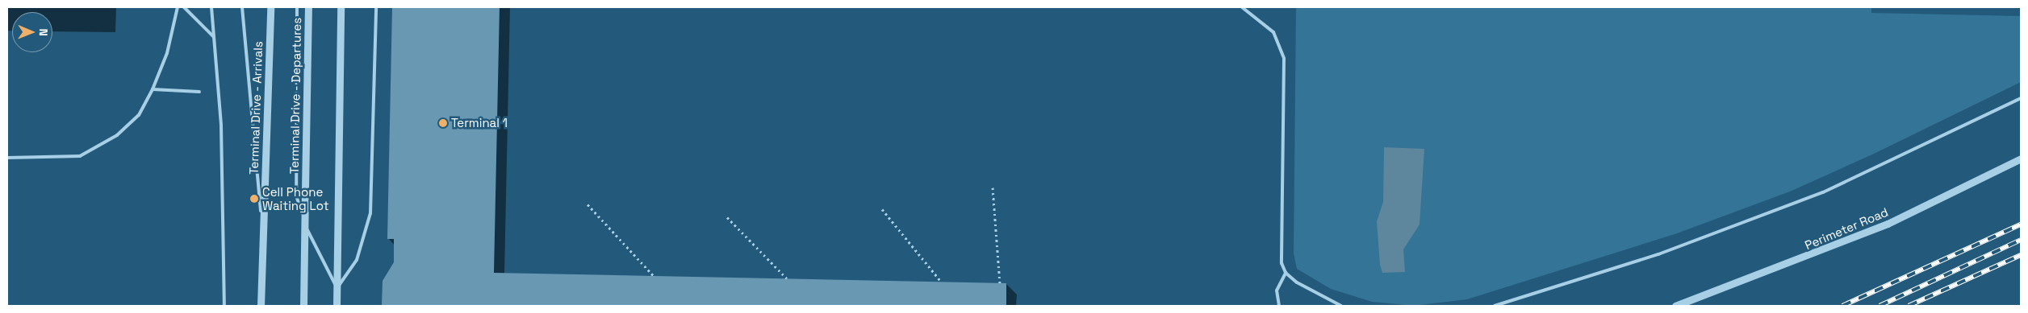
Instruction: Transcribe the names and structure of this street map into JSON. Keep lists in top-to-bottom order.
{
  "streets": {
    "street": ["Terminal Drive - Departures", "Terminal Drive - Arrivals", "Perimeter Road"]
  },
  "places": ["Terminal 1", "Cell Phone Waiting Lot"],
  "north": "right"
}
